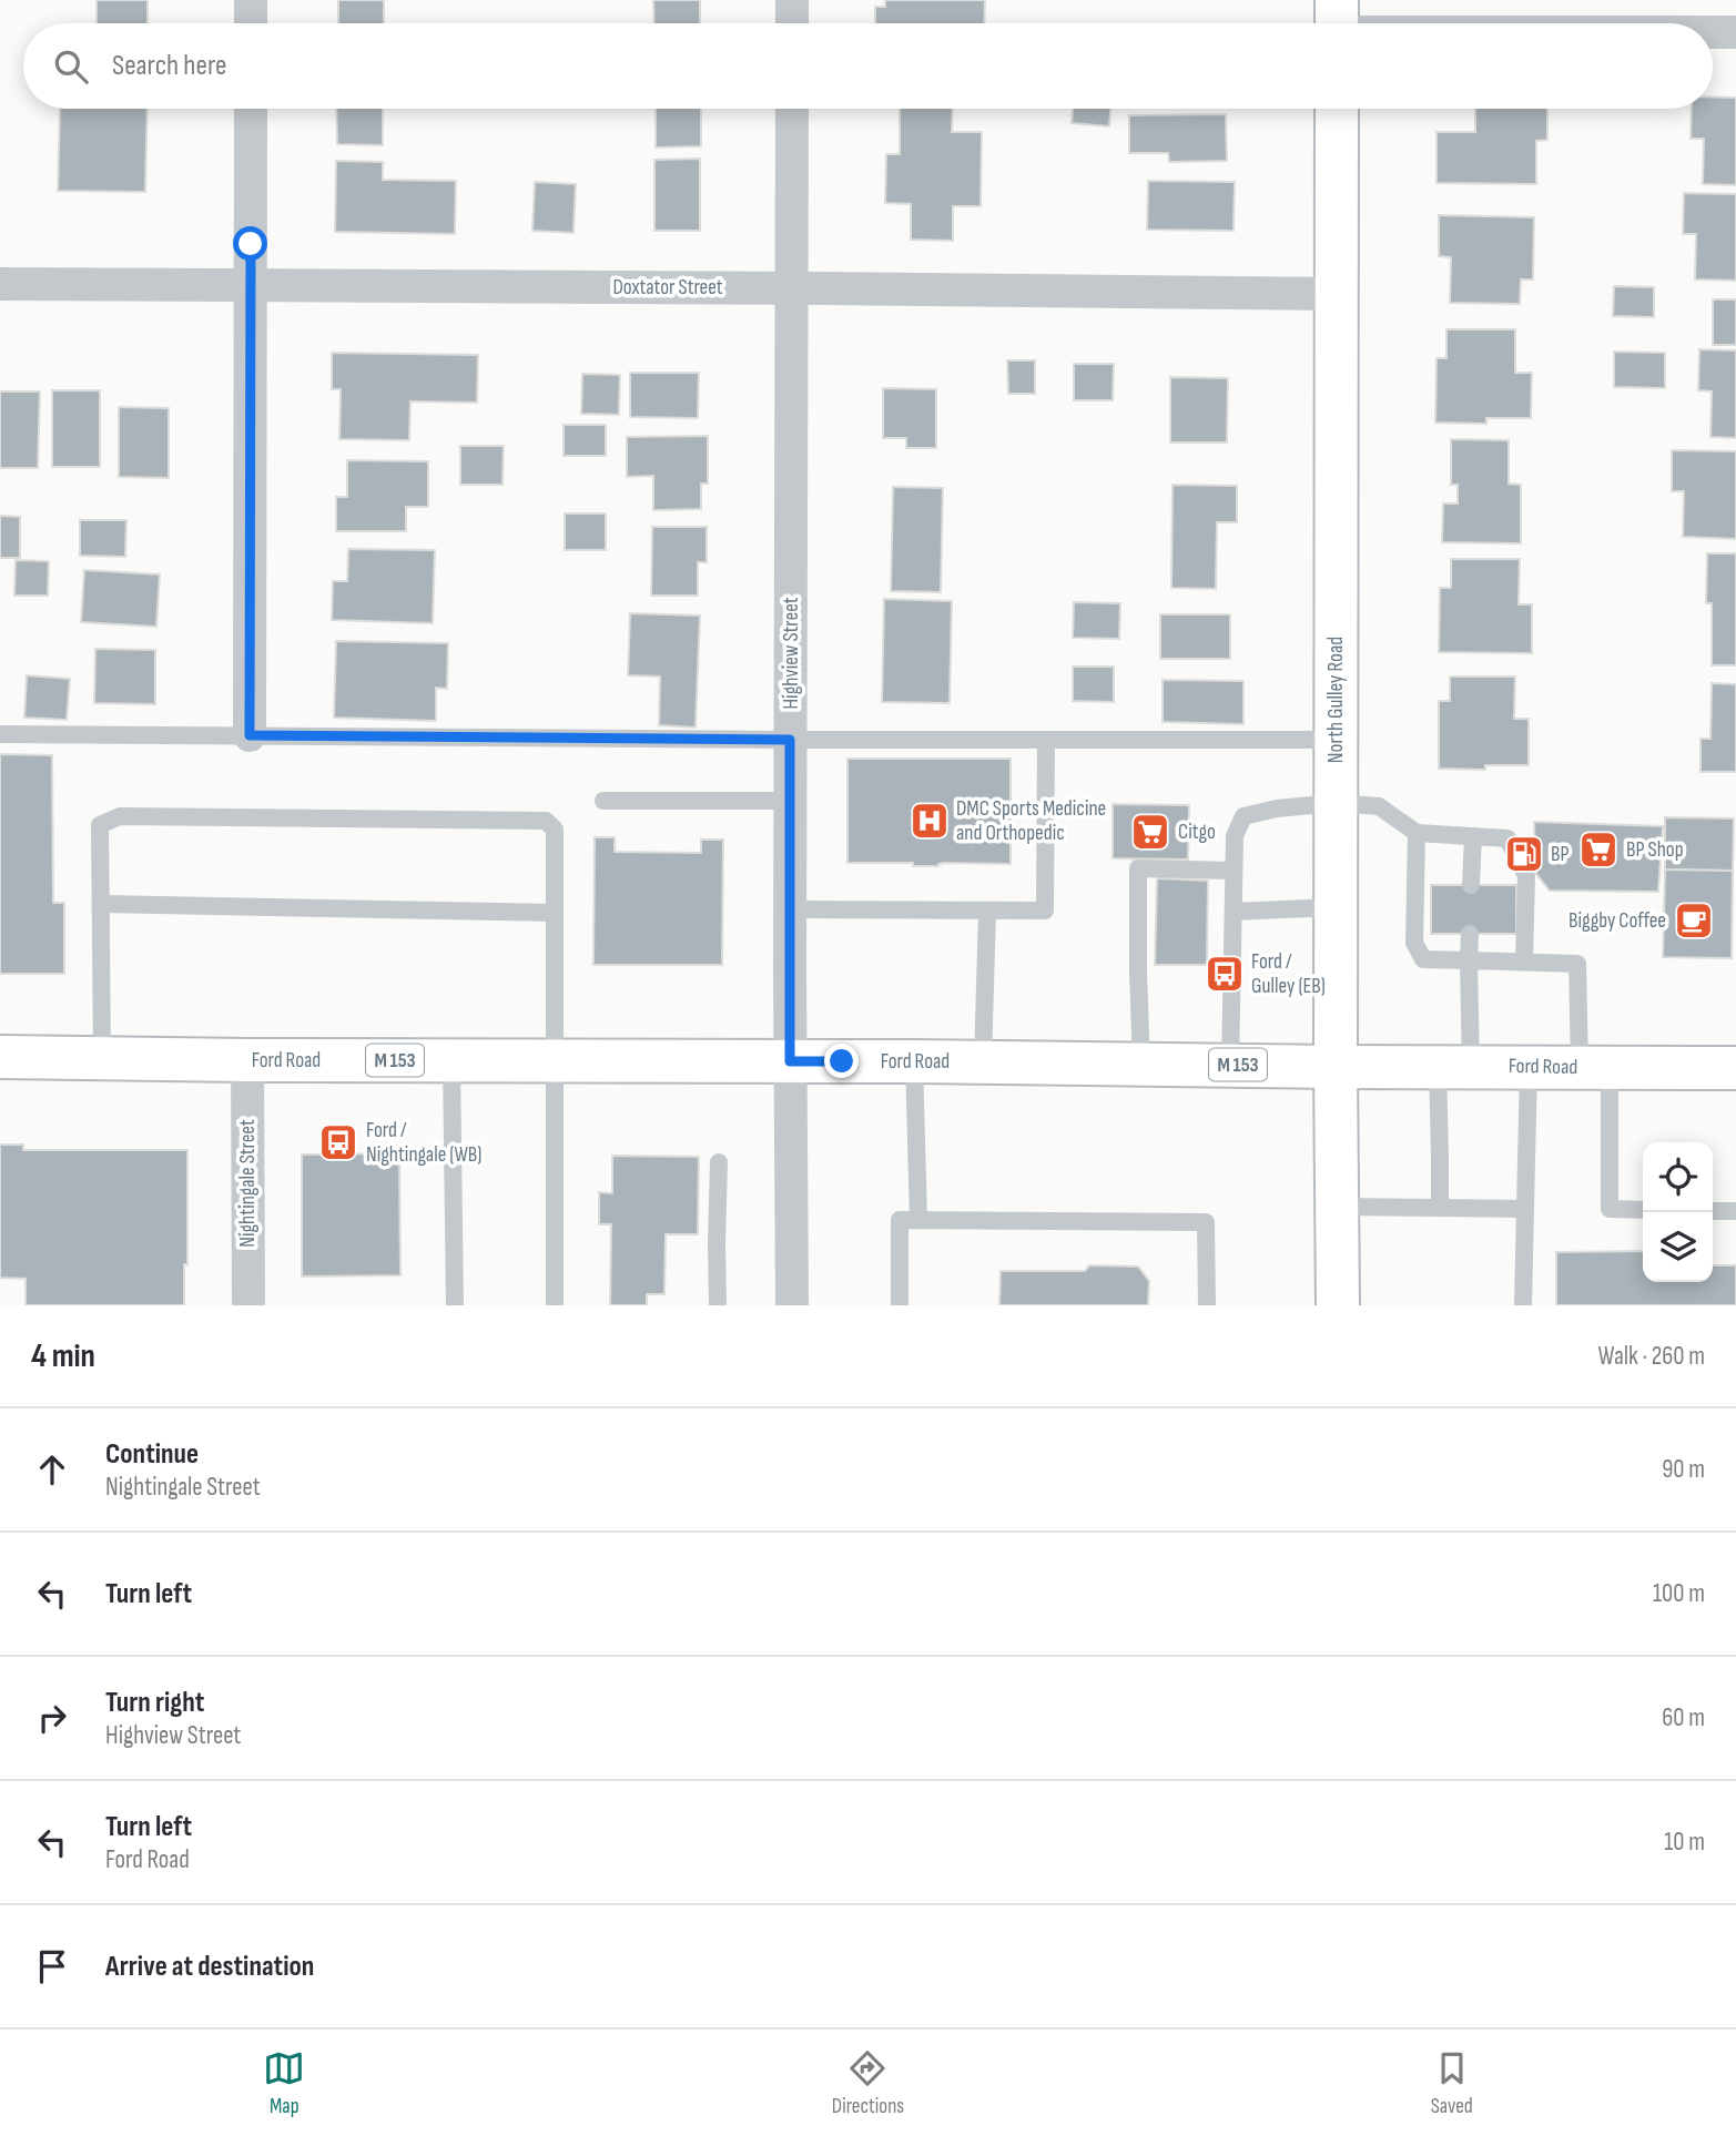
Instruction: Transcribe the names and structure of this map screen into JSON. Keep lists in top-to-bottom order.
{
  "streets": {
    "main road": ["North Gulley Road", "Ford Road", "M 153"],
    "street": ["Doxtator Street", "Highview Street", "Nightingale Street"]
  },
  "crossings": [
    ["Doxtator Street", "Highview Street"],
    ["Doxtator Street", "North Gulley Road"],
    ["Highview Street", "Ford Road"],
    ["North Gulley Road", "Ford Road"],
    ["Ford Road", "Nightingale Street"]
  ],
  "places": {
    "hospital": ["DMC Sports Medicine and Orthopedic"],
    "supermarket": ["Citgo", "BP Shop"],
    "fuel station": ["BP"],
    "cafe": ["Biggby Coffee"],
    "bus stop": ["Ford / Gulley (EB)", "Ford / Nightingale (WB)"]
  },
  "page": {
    "search": "Search here",
    "heading": ["4 min", "Walk · 260 m"],
    "list": [
      ["Continue", "Nightingale Street", "90 m"],
      ["Turn left", "100 m"],
      ["Turn right", "Highview Street", "60 m"],
      ["Turn left", "Ford Road", "10 m"],
      "Arrive at destination"
    ],
    "nav": ["Map", "Directions", "Saved"]
  }
}
